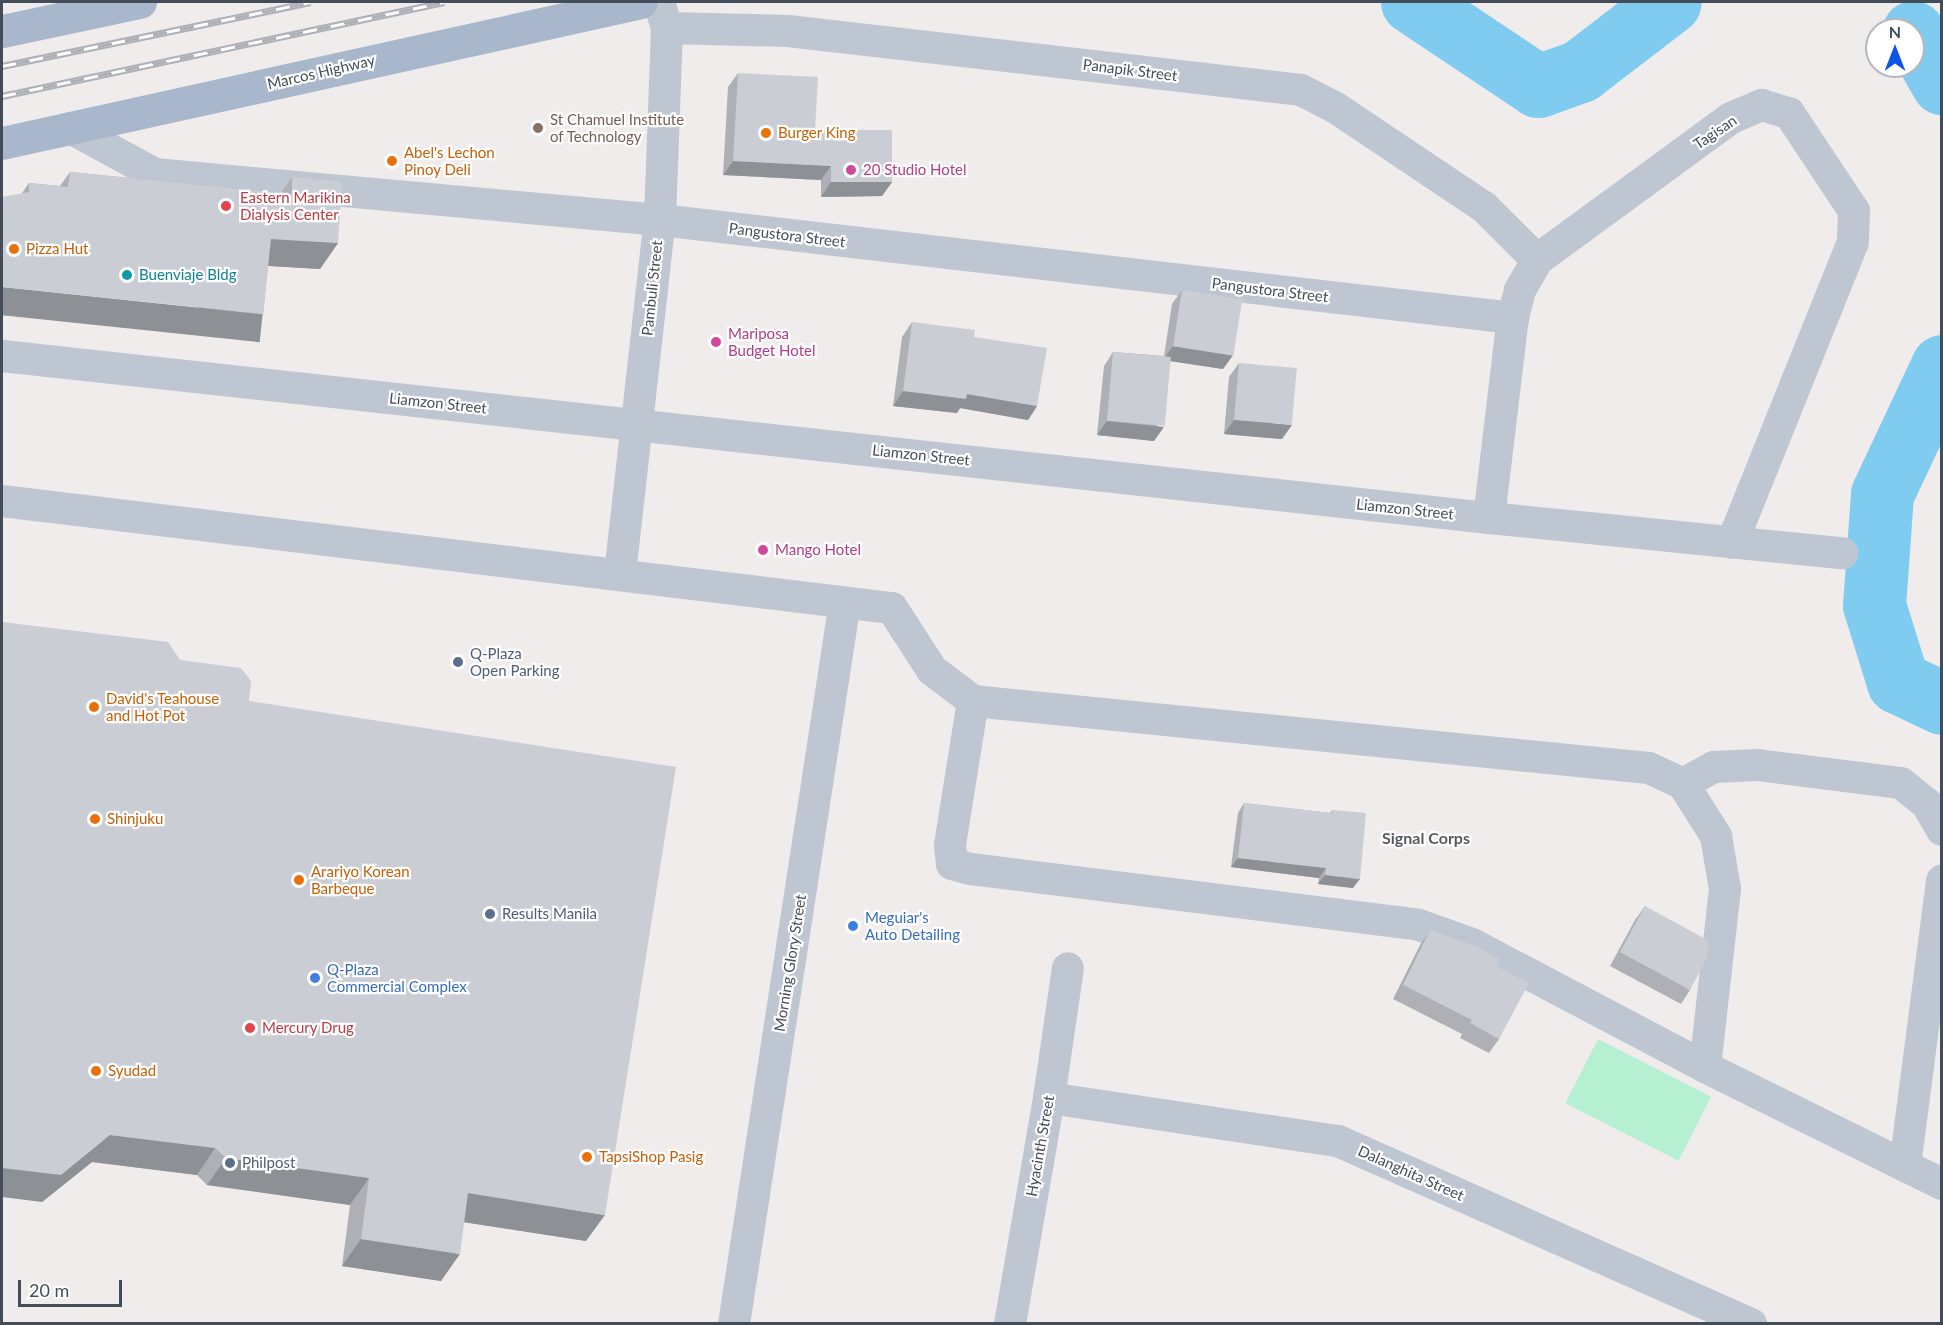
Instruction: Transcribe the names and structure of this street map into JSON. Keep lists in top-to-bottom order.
{
  "streets": {
    "main road": ["Marcos Highway"],
    "street": [
      "Panapik Street",
      "Tagisan",
      "Pangustora Street",
      "Pambuli Street",
      "Liamzon Street",
      "Morning Glory Street",
      "Hyacinth Street",
      "Dalanghita Street"
    ]
  },
  "crossings": [
    ["Panapik Street", "Tagisan"],
    ["Panapik Street", "Pambuli Street"],
    ["Marcos Highway", "Pangustora Street"],
    ["Tagisan", "Pangustora Street"],
    ["Tagisan", "Liamzon Street"],
    ["Pangustora Street", "Pambuli Street"],
    ["Pambuli Street", "Liamzon Street"],
    ["Hyacinth Street", "Dalanghita Street"]
  ],
  "districts": ["Signal Corps"],
  "places": [
    "St Chamuel Institute of Technology",
    "Burger King",
    "Abel's Lechon Pinoy Deli",
    "20 Studio Hotel",
    "Eastern Marikina Dialysis Center",
    "Pizza Hut",
    "Buenviaje Bldg",
    "Mariposa Budget Hotel",
    "Mango Hotel",
    "Q-Plaza Open Parking",
    "David's Teahouse and Hot Pot",
    "Shinjuku",
    "Arariyo Korean Barbeque",
    "Results Manila",
    "Meguiar's Auto Detailing",
    "Q-Plaza Commercial Complex",
    "Mercury Drug",
    "Syudad",
    "TapsiShop Pasig",
    "Philpost"
  ],
  "scale_bar": "20 m",
  "north": "top"
}
